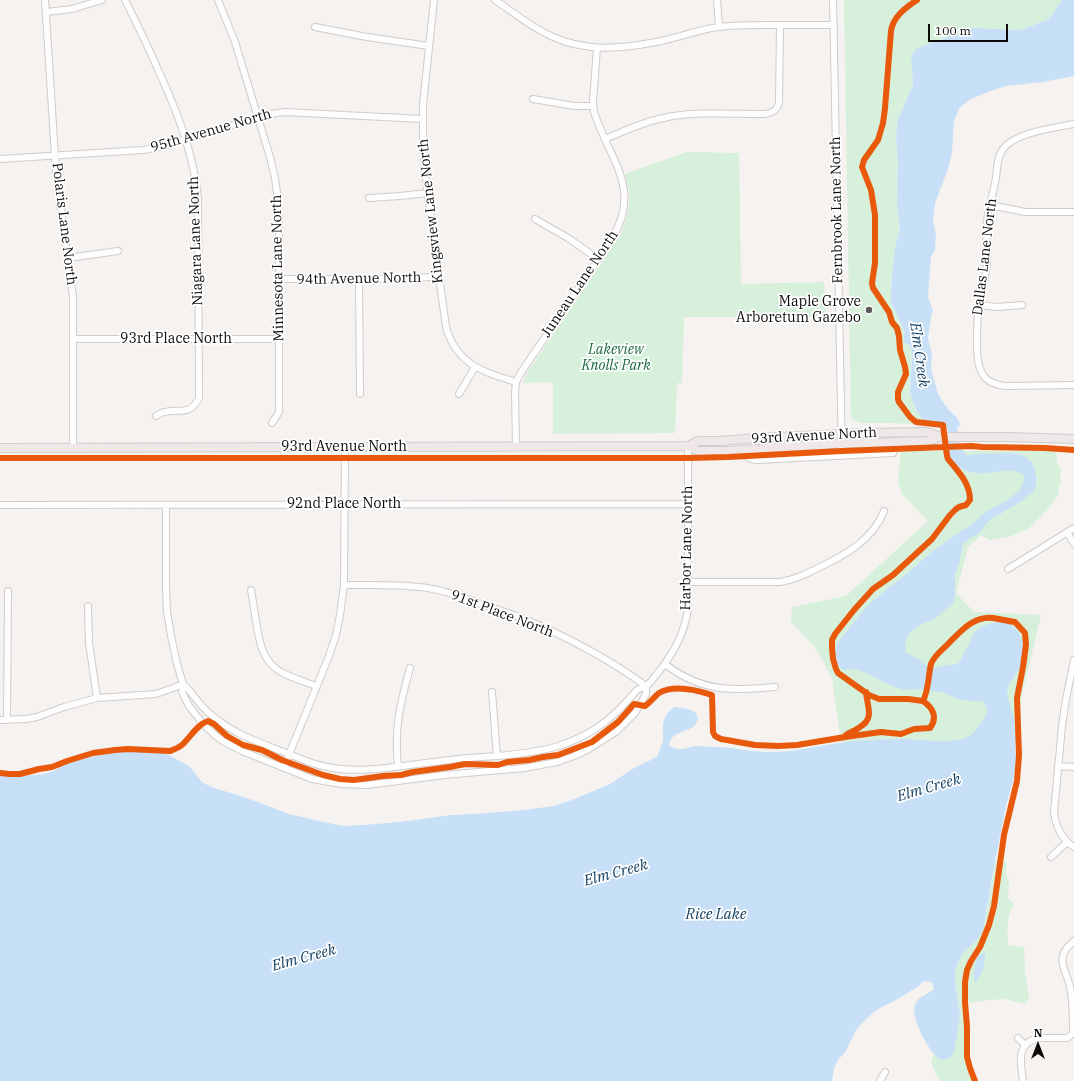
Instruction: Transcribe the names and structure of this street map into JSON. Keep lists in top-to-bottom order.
{
  "streets": {
    "main road": ["93rd Avenue North"],
    "street": [
      "95th Avenue North",
      "Fernbrook Lane North",
      "Kingsview Lane North",
      "Polaris Lane North",
      "Niagara Lane North",
      "Dallas Lane North",
      "Minnesota Lane North",
      "94th Avenue North",
      "Juneau Lane North",
      "93rd Place North",
      "92nd Place North",
      "Harbor Lane North",
      "91st Place North"
    ]
  },
  "crossings": [
    ["95th Avenue North", "Kingsview Lane North"],
    ["95th Avenue North", "Polaris Lane North"],
    ["95th Avenue North", "Niagara Lane North"],
    ["95th Avenue North", "Minnesota Lane North"],
    ["Fernbrook Lane North", "93rd Avenue North"],
    ["Kingsview Lane North", "94th Avenue North"],
    ["Kingsview Lane North", "Juneau Lane North"],
    ["Polaris Lane North", "93rd Place North"],
    ["Polaris Lane North", "93rd Avenue North"],
    ["Niagara Lane North", "93rd Place North"],
    ["Minnesota Lane North", "94th Avenue North"],
    ["Minnesota Lane North", "93rd Place North"],
    ["Juneau Lane North", "93rd Avenue North"],
    ["93rd Avenue North", "Harbor Lane North"],
    ["92nd Place North", "Harbor Lane North"],
    ["Harbor Lane North", "91st Place North"]
  ],
  "water": ["Elm Creek", "Rice Lake"],
  "parks": ["Lakeview Knolls Park"],
  "places": ["Maple Grove Arboretum Gazebo"],
  "scale_bar": "100 m",
  "north": "top"
}
